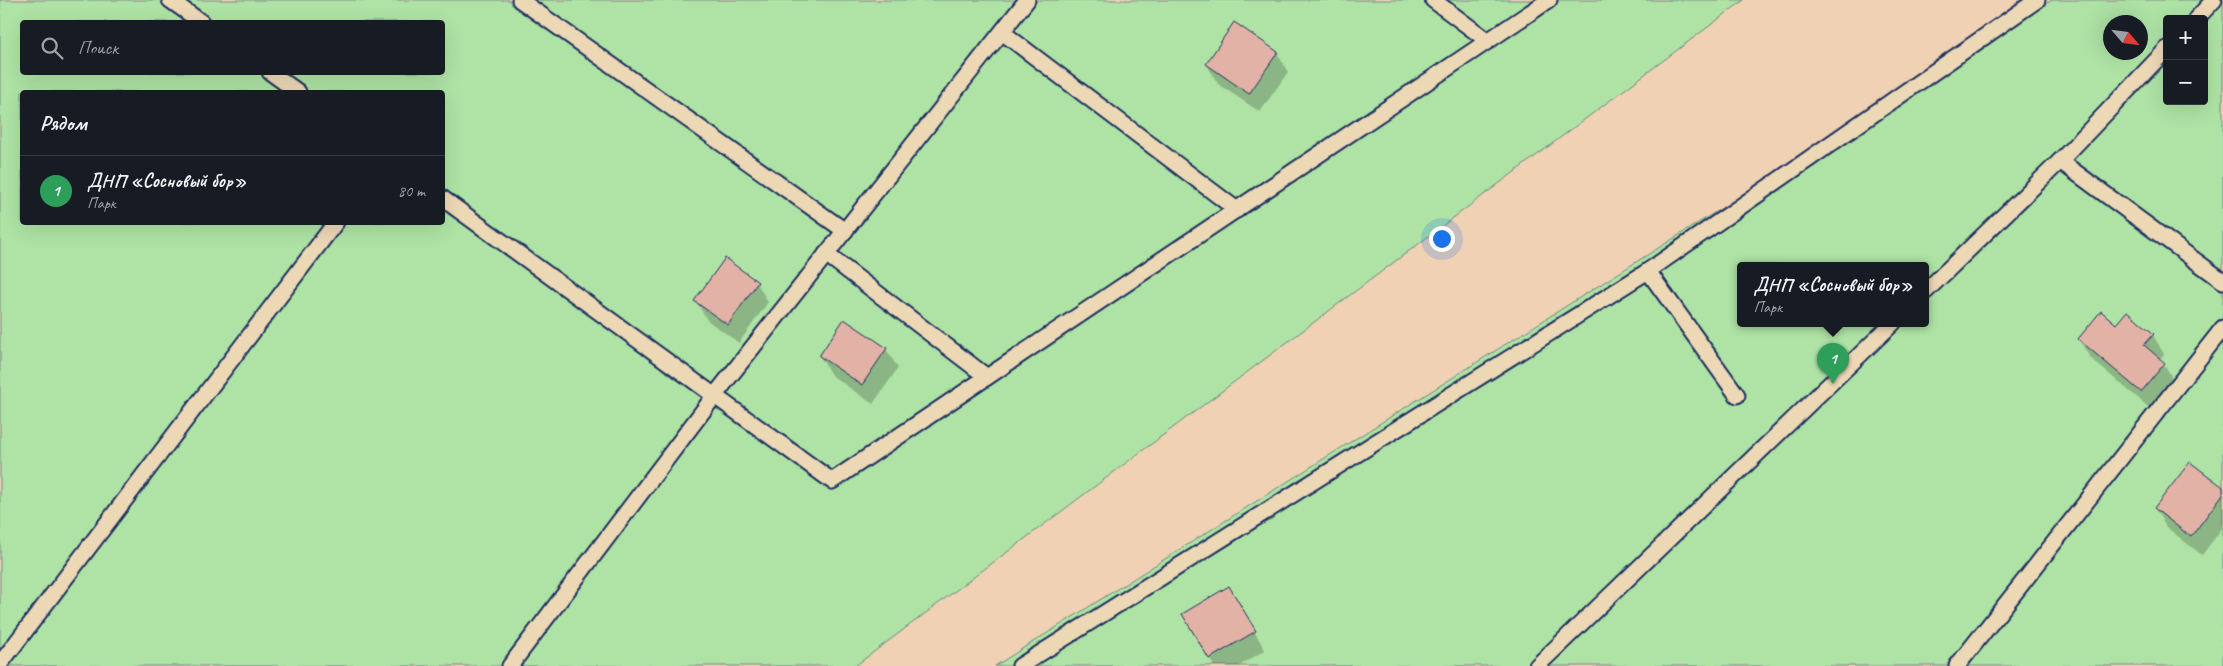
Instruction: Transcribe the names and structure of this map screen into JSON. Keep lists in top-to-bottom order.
{
  "north": "bottom right",
  "page": {
    "map_buttons": ["+", "−"],
    "search": "Поиск",
    "heading": "Рядом",
    "list": [
      {
        "mark": "1",
        "name": "ДНП «Сосновый бор»",
        "note": "Парк",
        "value": "80 m"
      }
    ],
    "popup": ["ДНП «Сосновый бор»", "Парк"],
    "pins": "1"
  }
}
